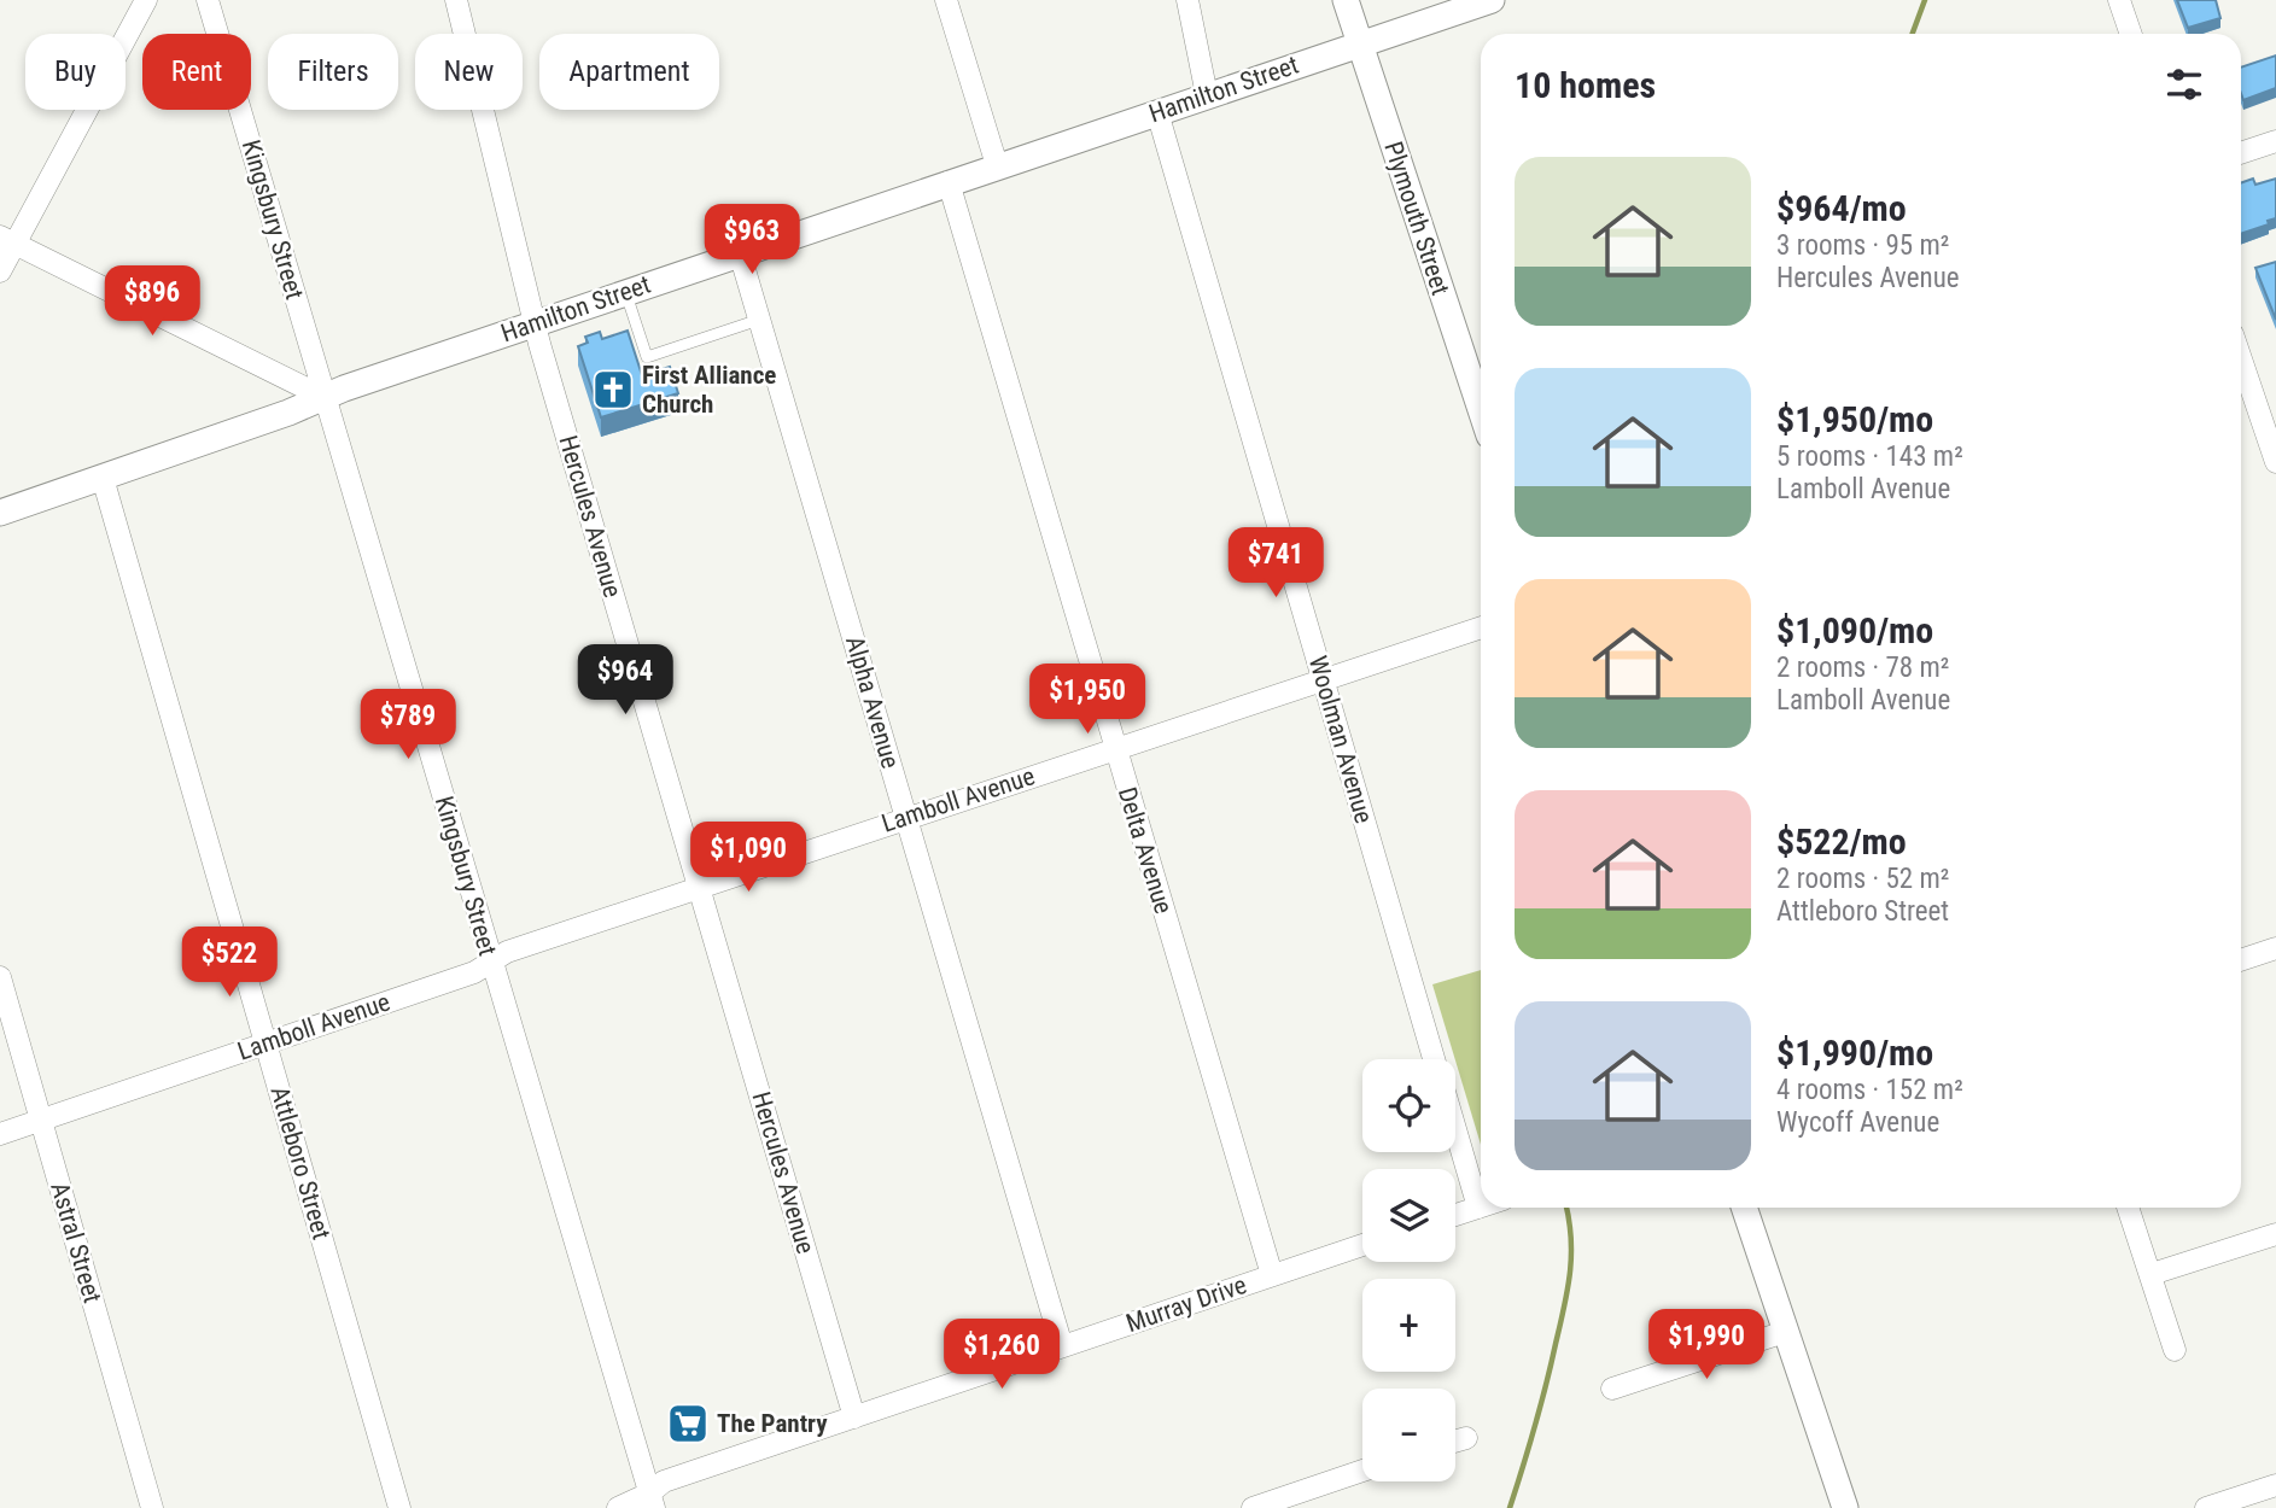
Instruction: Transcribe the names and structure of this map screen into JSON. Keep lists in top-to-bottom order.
{
  "streets": {
    "street": [
      "Hamilton Street",
      "Plymouth Street",
      "Kingsbury Street",
      "Hercules Avenue",
      "Alpha Avenue",
      "Woolman Avenue",
      "Lamboll Avenue",
      "Delta Avenue",
      "Attleboro Street",
      "Astral Street",
      "Murray Drive"
    ]
  },
  "crossings": [
    ["Hamilton Street", "Plymouth Street"],
    ["Hamilton Street", "Kingsbury Street"],
    ["Hamilton Street", "Hercules Avenue"],
    ["Hamilton Street", "Alpha Avenue"],
    ["Hamilton Street", "Woolman Avenue"],
    ["Hamilton Street", "Delta Avenue"],
    ["Hamilton Street", "Attleboro Street"],
    ["Kingsbury Street", "Lamboll Avenue"],
    ["Kingsbury Street", "Murray Drive"],
    ["Hercules Avenue", "Lamboll Avenue"],
    ["Hercules Avenue", "Murray Drive"],
    ["Alpha Avenue", "Lamboll Avenue"],
    ["Alpha Avenue", "Murray Drive"],
    ["Woolman Avenue", "Lamboll Avenue"],
    ["Lamboll Avenue", "Delta Avenue"],
    ["Lamboll Avenue", "Attleboro Street"],
    ["Lamboll Avenue", "Astral Street"],
    ["Delta Avenue", "Murray Drive"]
  ],
  "places": {
    "church": ["First Alliance Church"],
    "supermarket": ["The Pantry"]
  },
  "page": {
    "chip": [
      "Buy",
      "Rent",
      "Filters",
      "New",
      "Apartment"
    ],
    "heading": "10 homes",
    "list": [
      {
        "name": "$964/mo",
        "note": "3 rooms · 95 m² · Hercules Avenue"
      },
      {
        "name": "$1,950/mo",
        "note": "5 rooms · 143 m² · Lamboll Avenue"
      },
      {
        "name": "$1,090/mo",
        "note": "2 rooms · 78 m² · Lamboll Avenue"
      },
      {
        "name": "$522/mo",
        "note": "2 rooms · 52 m² · Attleboro Street"
      },
      {
        "name": "$1,990/mo",
        "note": "4 rooms · 152 m² · Wycoff Avenue"
      }
    ],
    "price": [
      "$963",
      "$896",
      "$741",
      "$964",
      "$1,950",
      "$789",
      "$1,090",
      "$522",
      "$1,990",
      "$1,260"
    ],
    "map_buttons": ["+", "−"]
  }
}
